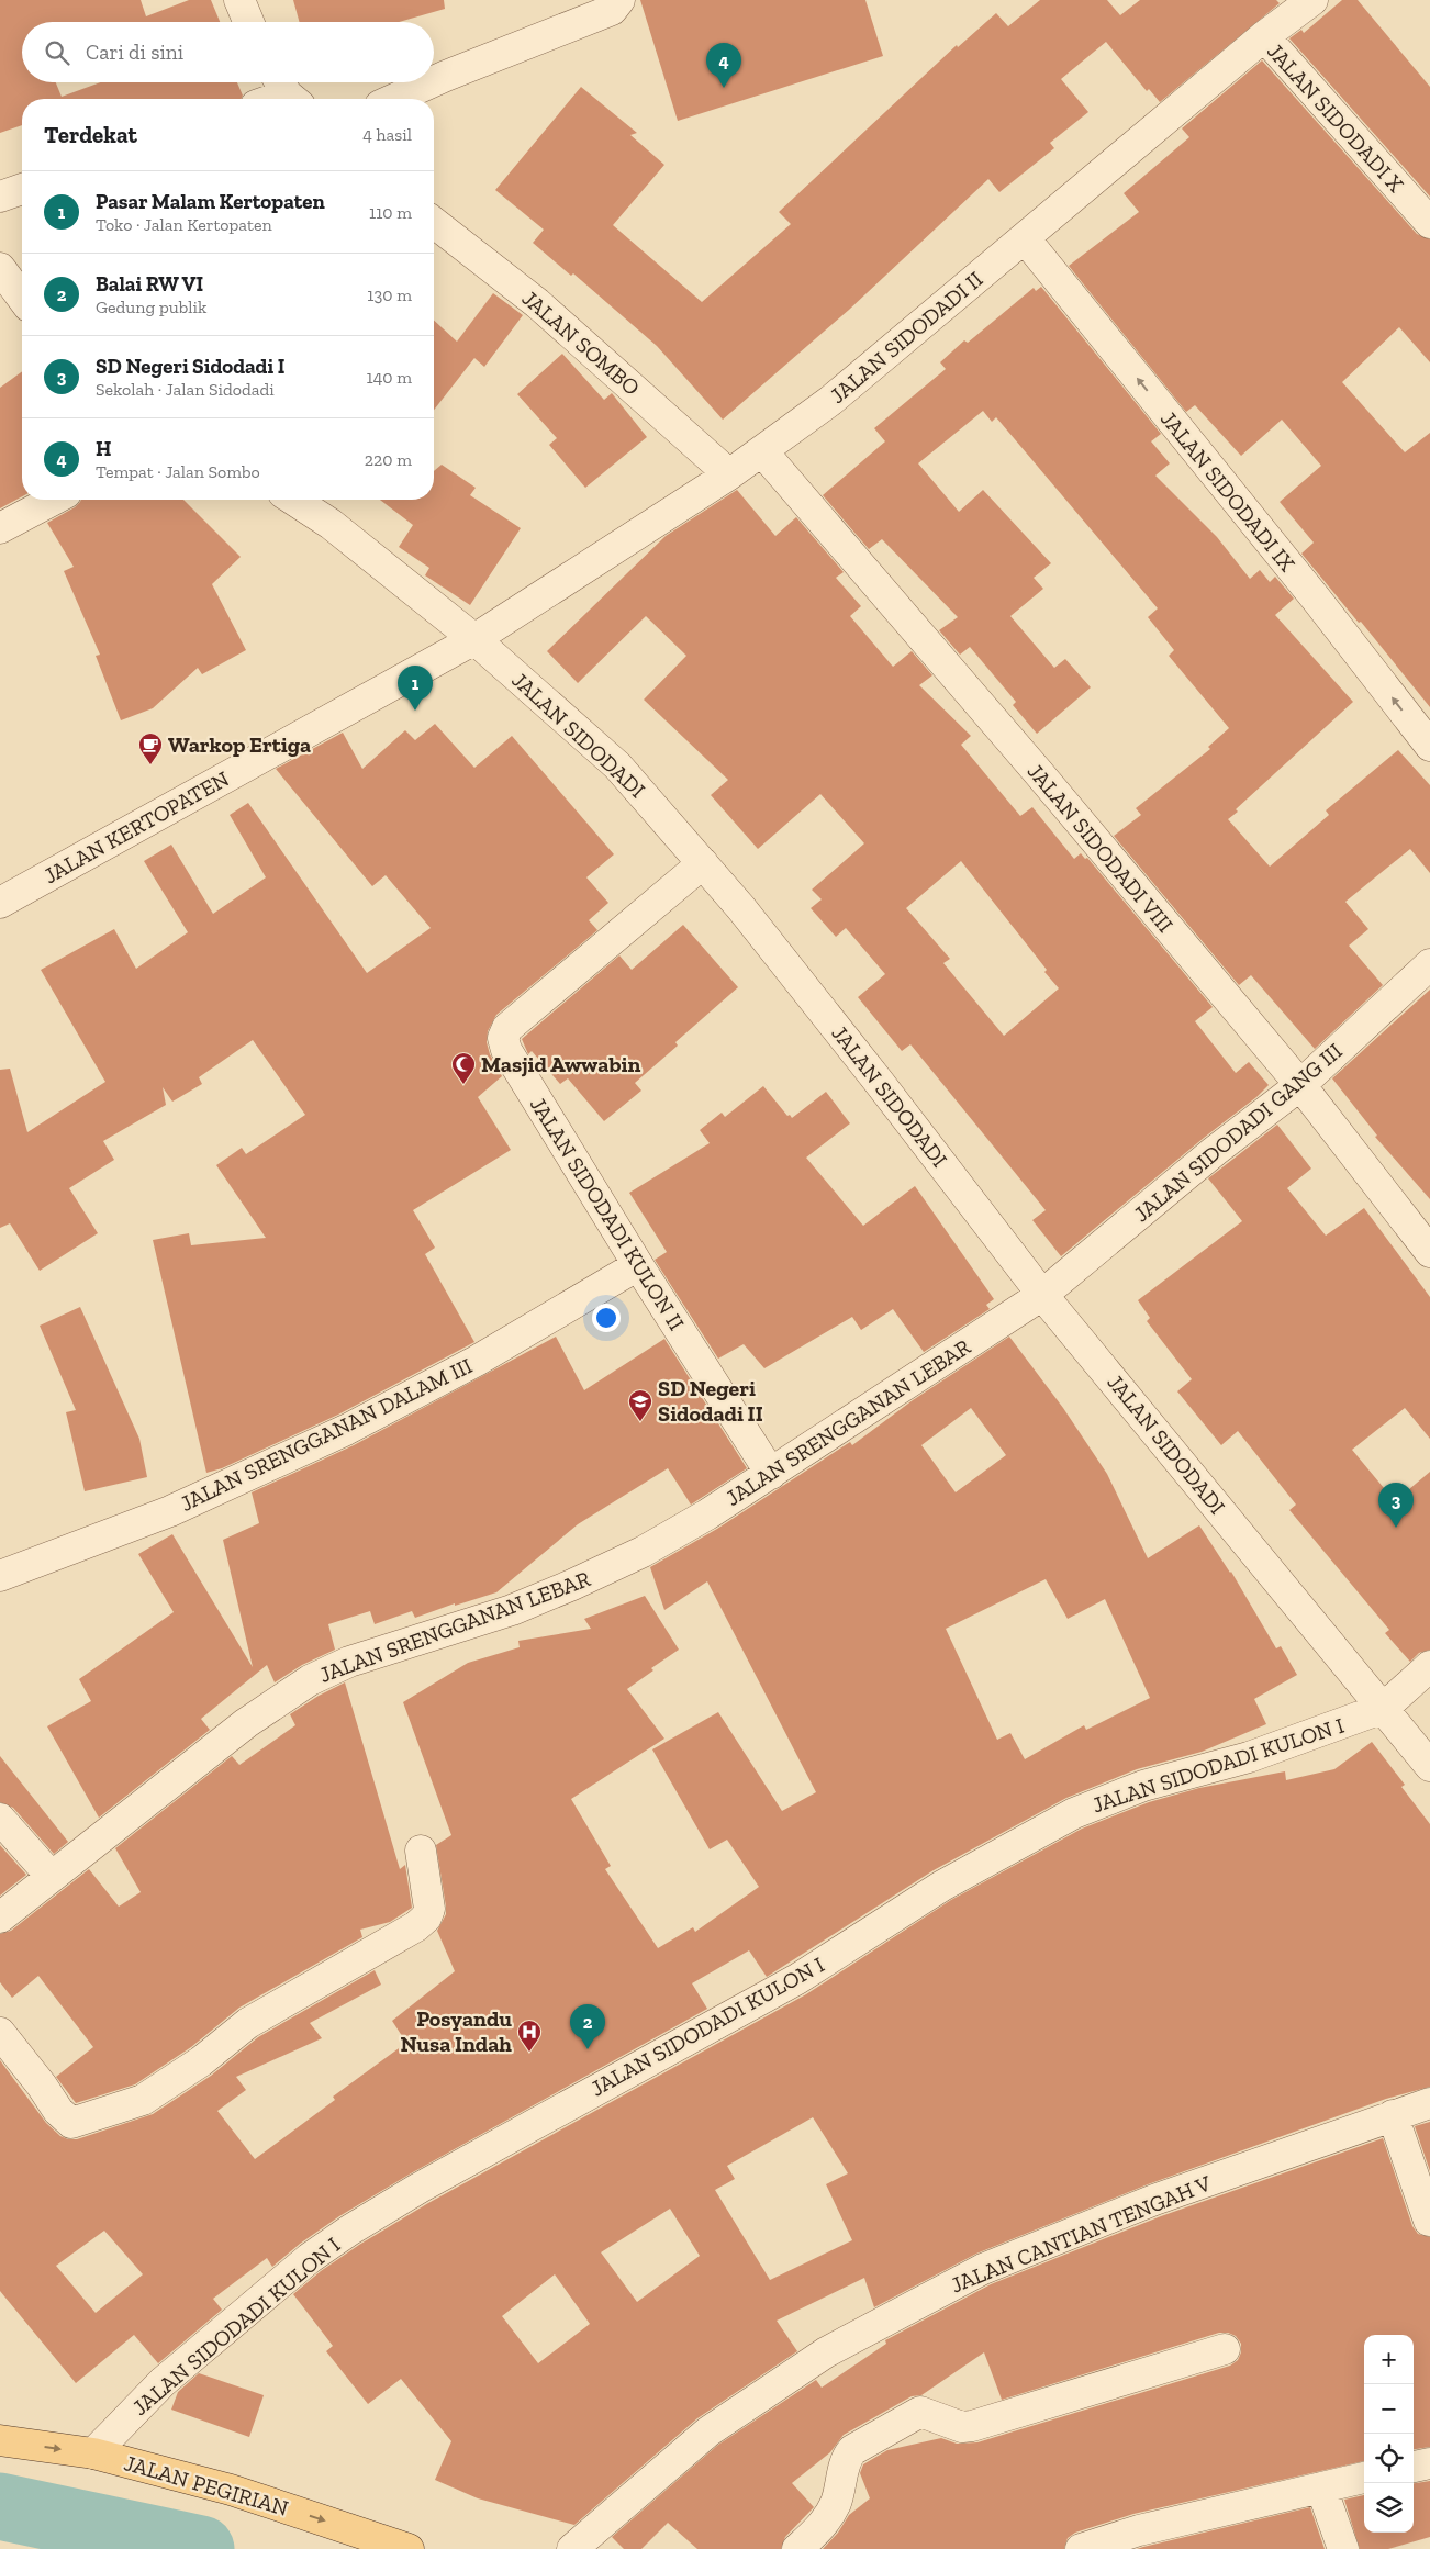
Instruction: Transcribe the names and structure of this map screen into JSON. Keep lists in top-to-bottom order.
{
  "streets": {
    "main road": ["JALAN PEGIRIAN"],
    "street": [
      "JALAN SIDODADI X",
      "JALAN SIDODADI II",
      "JALAN SOMBO",
      "JALAN SIDODADI IX",
      "JALAN SIDODADI",
      "JALAN KERTOPATEN",
      "JALAN SIDODADI VIII",
      "JALAN SIDODADI GANG III",
      "JALAN SIDODADI KULON II",
      "JALAN SRENGGANAN LEBAR",
      "JALAN SRENGGANAN DALAM III",
      "JALAN SIDODADI KULON I",
      "JALAN CANTIAN TENGAH V"
    ]
  },
  "crossings": [
    ["JALAN SIDODADI X", "JALAN SIDODADI II"],
    ["JALAN SIDODADI II", "JALAN SOMBO"],
    ["JALAN SIDODADI II", "JALAN SIDODADI IX"],
    ["JALAN SIDODADI II", "JALAN SIDODADI"],
    ["JALAN SIDODADI II", "JALAN KERTOPATEN"],
    ["JALAN SIDODADI II", "JALAN SIDODADI VIII"],
    ["JALAN SIDODADI", "JALAN KERTOPATEN"],
    ["JALAN SIDODADI", "JALAN SIDODADI GANG III"],
    ["JALAN SIDODADI", "JALAN SIDODADI KULON II"],
    ["JALAN SIDODADI", "JALAN SRENGGANAN LEBAR"],
    ["JALAN SIDODADI", "JALAN SIDODADI KULON I"],
    ["JALAN SIDODADI VIII", "JALAN SIDODADI GANG III"],
    ["JALAN SIDODADI GANG III", "JALAN SRENGGANAN LEBAR"],
    ["JALAN SIDODADI KULON II", "JALAN SRENGGANAN LEBAR"],
    ["JALAN SIDODADI KULON II", "JALAN SRENGGANAN DALAM III"],
    ["JALAN SIDODADI KULON I", "JALAN PEGIRIAN"]
  ],
  "one_way": ["JALAN SIDODADI IX", "JALAN PEGIRIAN"],
  "places": {
    "cafe": ["Warkop Ertiga"],
    "mosque": ["Masjid Awwabin"],
    "school or university": ["SD Negeri Sidodadi II"],
    "hospital": ["Posyandu Nusa Indah"]
  },
  "page": {
    "search": "Cari di sini",
    "pins": [
      "4",
      "1",
      "3",
      "2"
    ],
    "heading": ["Terdekat", "4 hasil"],
    "list": [
      {
        "mark": "1",
        "name": "Pasar Malam Kertopaten",
        "note": "Toko · Jalan Kertopaten",
        "value": "110 m"
      },
      {
        "mark": "2",
        "name": "Balai RW VI",
        "note": "Gedung publik",
        "value": "130 m"
      },
      {
        "mark": "3",
        "name": "SD Negeri Sidodadi I",
        "note": "Sekolah · Jalan Sidodadi",
        "value": "140 m"
      },
      {
        "mark": "4",
        "name": "H",
        "note": "Tempat · Jalan Sombo",
        "value": "220 m"
      }
    ],
    "map_buttons": ["+", "−"]
  }
}
